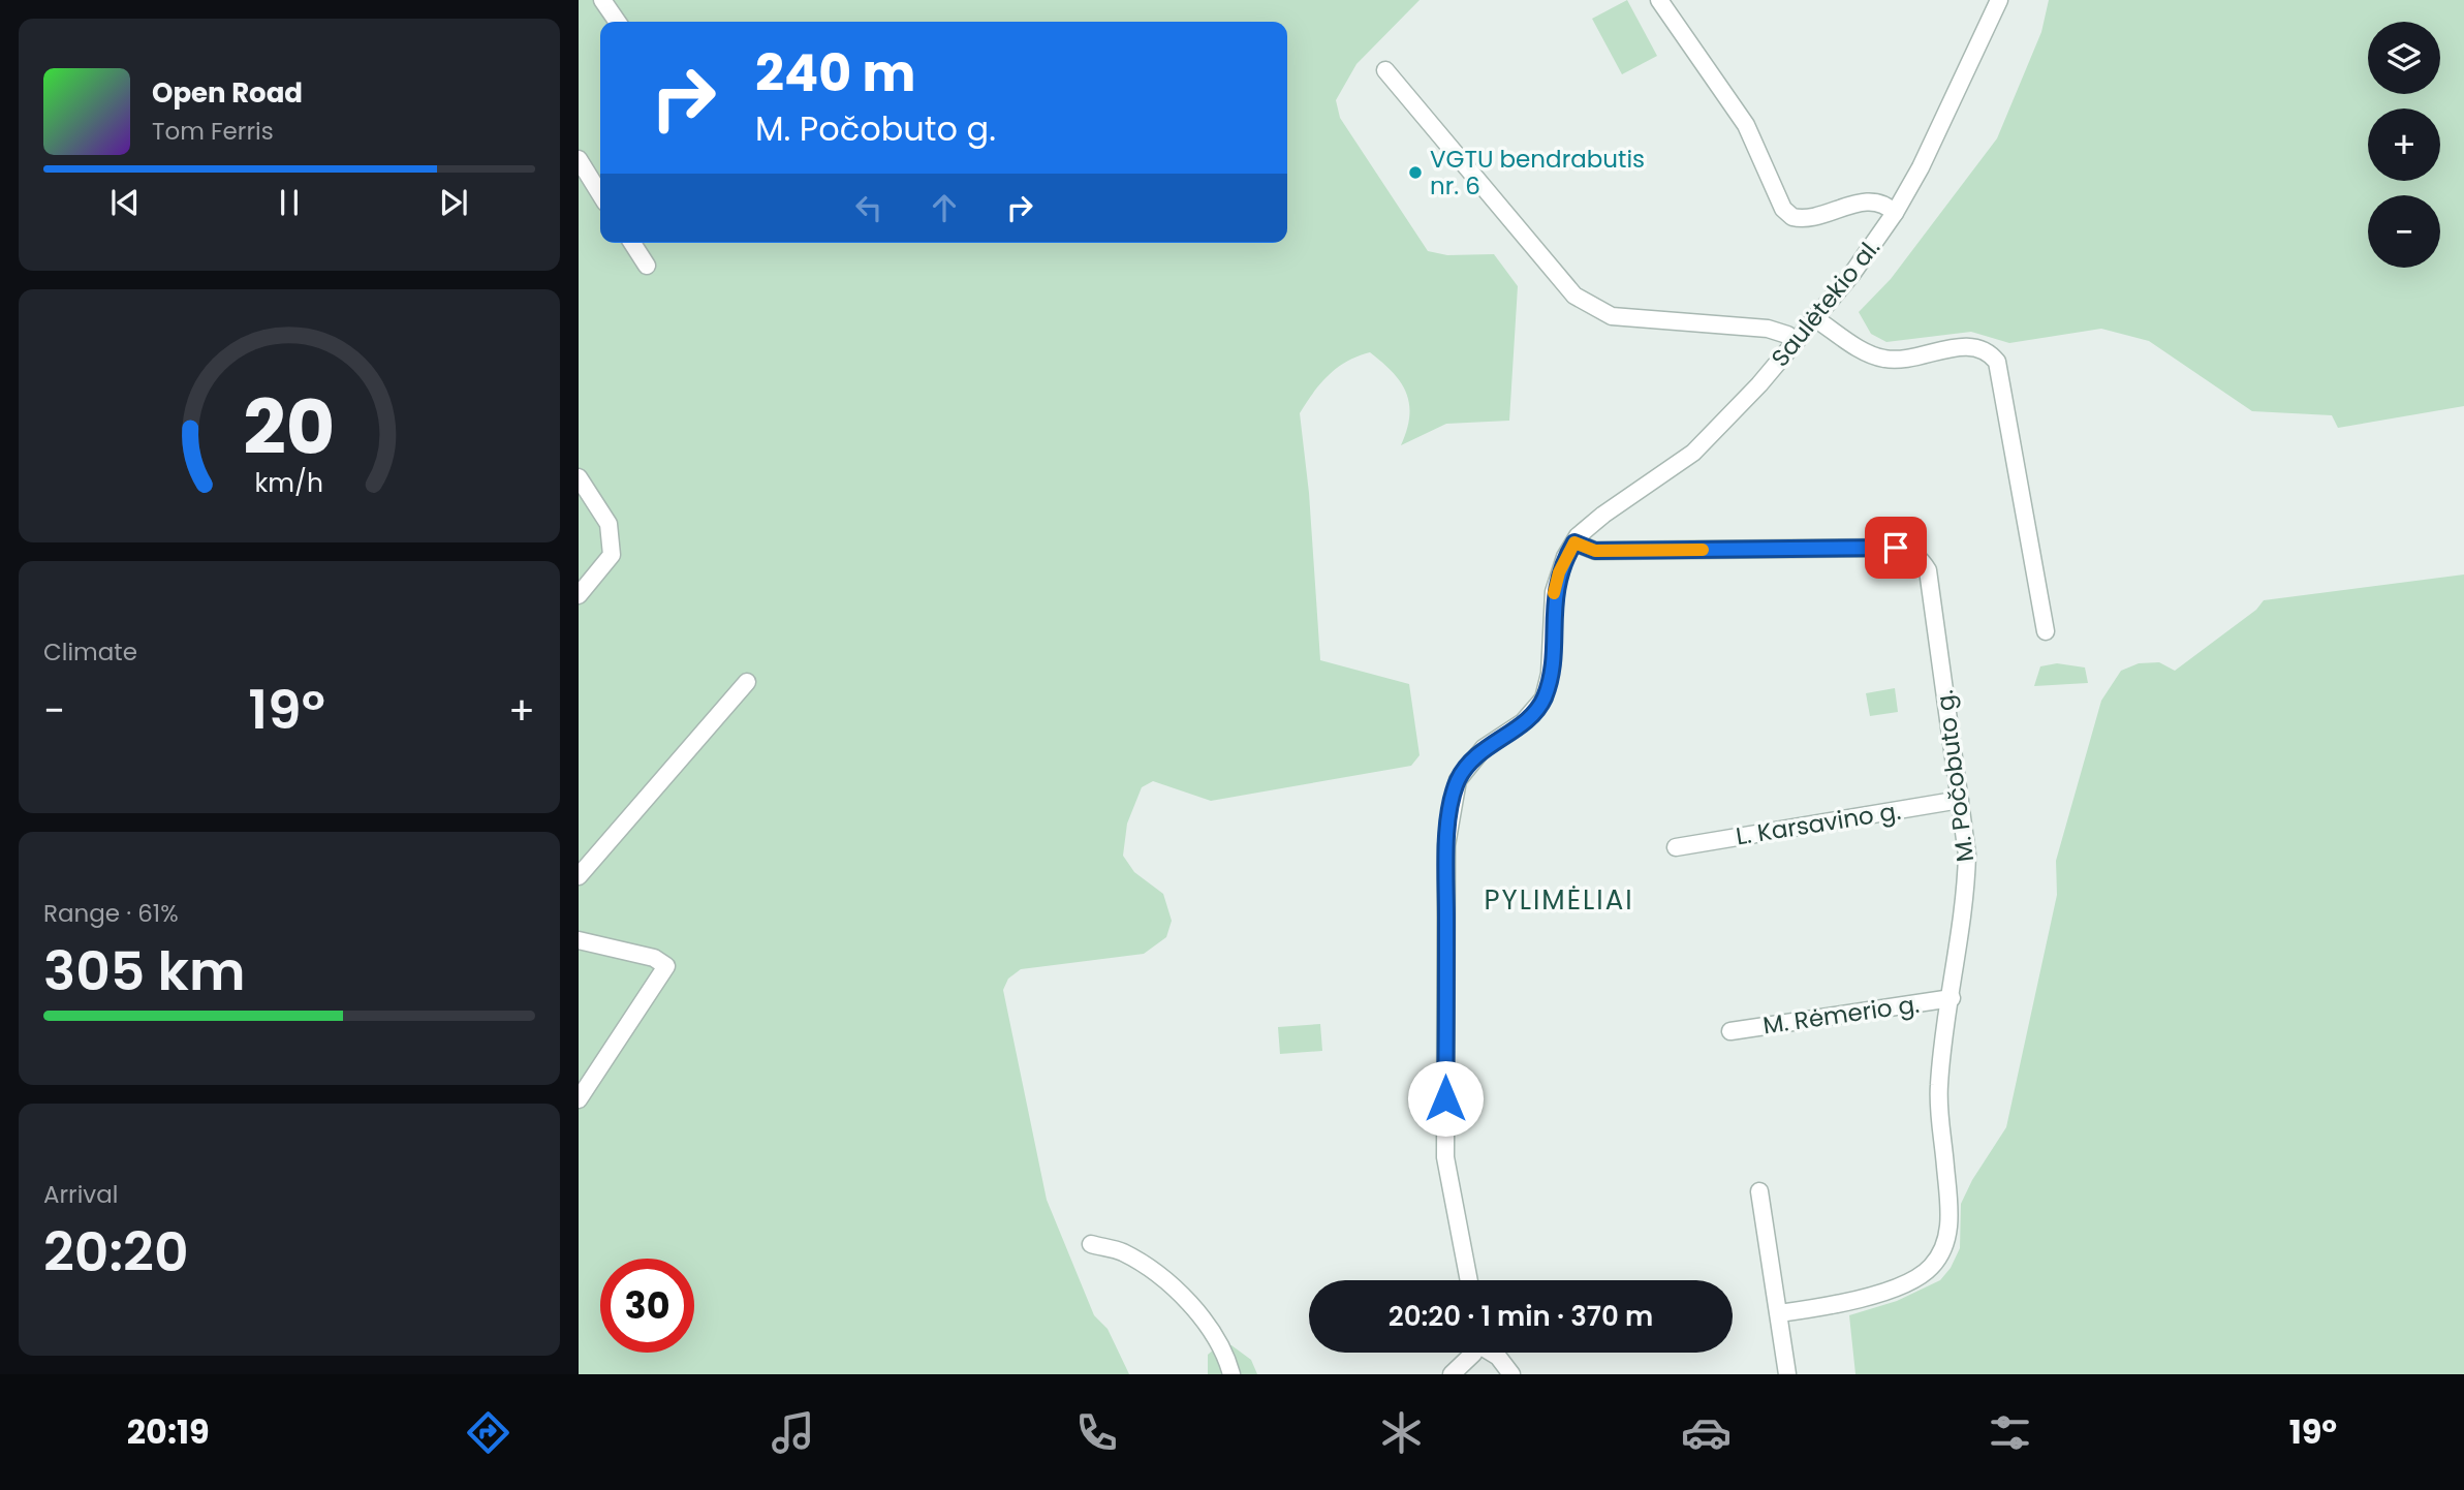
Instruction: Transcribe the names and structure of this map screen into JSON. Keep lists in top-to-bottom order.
{
  "streets": {
    "street": [
      "Saulėtekio al.",
      "M. Počobuto g.",
      "L. Karsavino g.",
      "M. Rėmerio g."
    ]
  },
  "crossings": [
    ["Saulėtekio al.", "M. Počobuto g."],
    ["M. Počobuto g.", "L. Karsavino g."],
    ["M. Počobuto g.", "M. Rėmerio g."]
  ],
  "districts": ["PYLIMĖLIAI"],
  "places": ["VGTU bendrabutis nr. 6"],
  "page": {
    "map_buttons": ["+", "−"],
    "turn": ["240 m", "M. Počobuto g."],
    "song": ["Open Road", "Tom Ferris"],
    "tile": [
      "Climate",
      ["Range · 61%", "305 km"],
      ["Arrival", "20:20"]
    ],
    "heat": ["−", "19°", "+"],
    "limit": "30",
    "trip": "20:20 · 1 min · 370 m",
    "tabs": ["20:19", "19°"],
    "gauge": ["20", "km/h"]
  }
}
